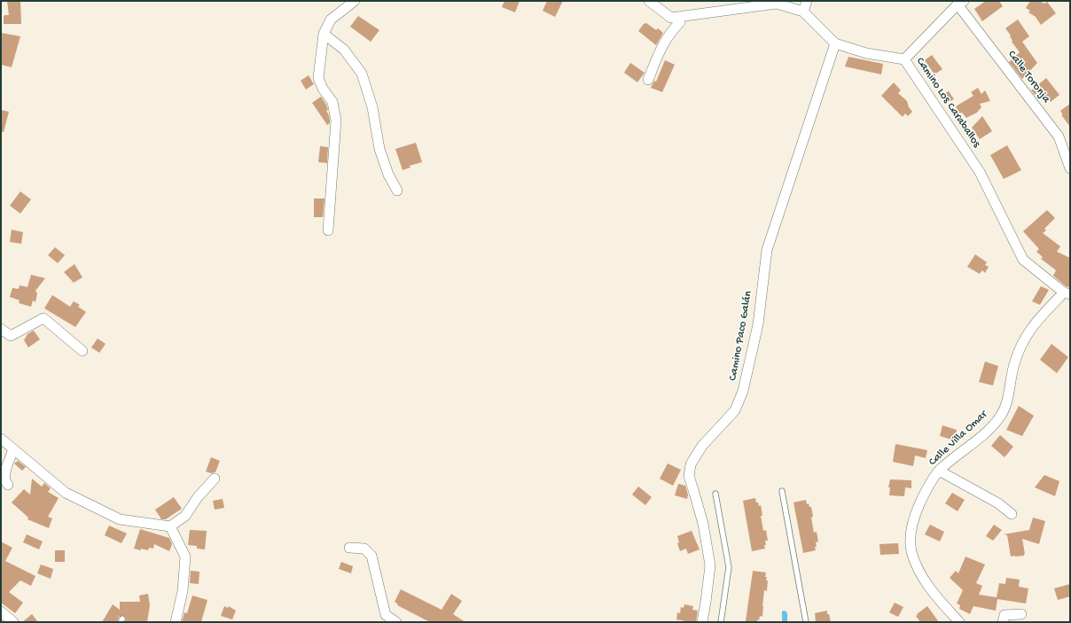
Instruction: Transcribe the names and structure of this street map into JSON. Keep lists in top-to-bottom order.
{
  "streets": {
    "street": [
      "Calle Toronja",
      "Camino Los Caraballos",
      "Camino Paco Galán",
      "Calle Villa Omar"
    ]
  },
  "crossings": [
    ["Camino Los Caraballos", "Camino Paco Galán"],
    ["Camino Los Caraballos", "Calle Villa Omar"]
  ]
}
